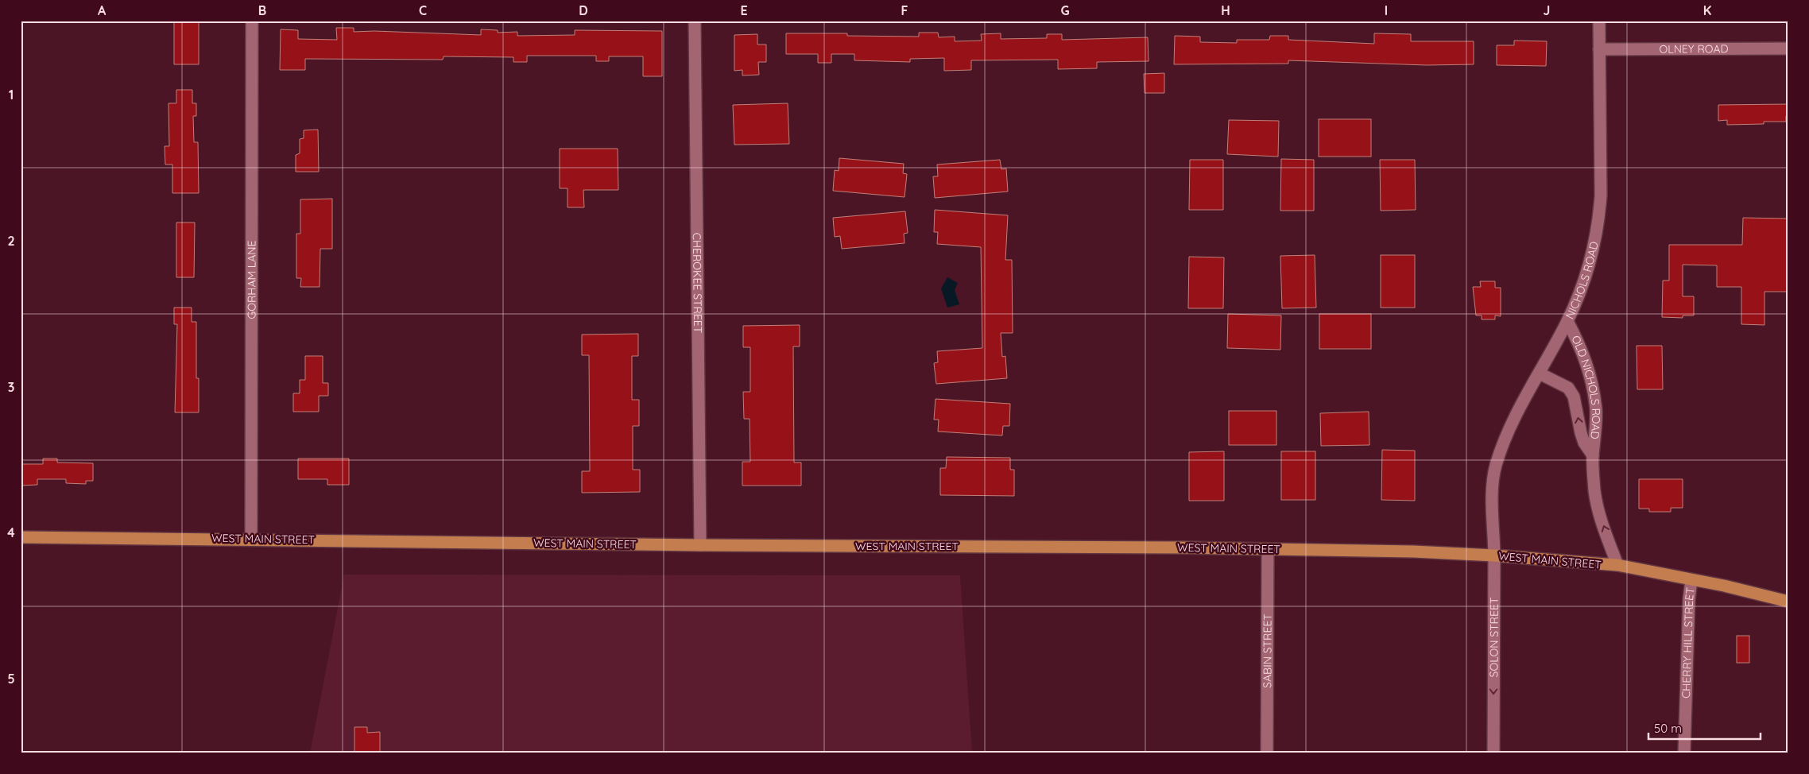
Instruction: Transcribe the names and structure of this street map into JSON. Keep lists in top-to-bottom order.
{
  "streets": {
    "main road": ["WEST MAIN STREET"],
    "street": [
      "OLNEY ROAD",
      "GORHAM LANE",
      "NICHOLS ROAD",
      "CHEROKEE STREET",
      "OLD NICHOLS ROAD",
      "SOLON STREET",
      "CHERRY HILL STREET",
      "SABIN STREET"
    ]
  },
  "crossings": [
    ["OLNEY ROAD", "NICHOLS ROAD"],
    ["GORHAM LANE", "WEST MAIN STREET"],
    ["NICHOLS ROAD", "OLD NICHOLS ROAD"],
    ["NICHOLS ROAD", "SOLON STREET"],
    ["CHEROKEE STREET", "WEST MAIN STREET"],
    ["OLD NICHOLS ROAD", "WEST MAIN STREET"],
    ["WEST MAIN STREET", "SOLON STREET"],
    ["WEST MAIN STREET", "CHERRY HILL STREET"],
    ["WEST MAIN STREET", "SABIN STREET"]
  ],
  "one_way": ["SOLON STREET"],
  "scale_bar": "50 m",
  "grid": {
    "columns": [
      "A",
      "B",
      "C",
      "D",
      "E",
      "F",
      "G",
      "H",
      "I",
      "J",
      "K"
    ],
    "rows": [
      "1",
      "2",
      "3",
      "4",
      "5"
    ]
  }
}
